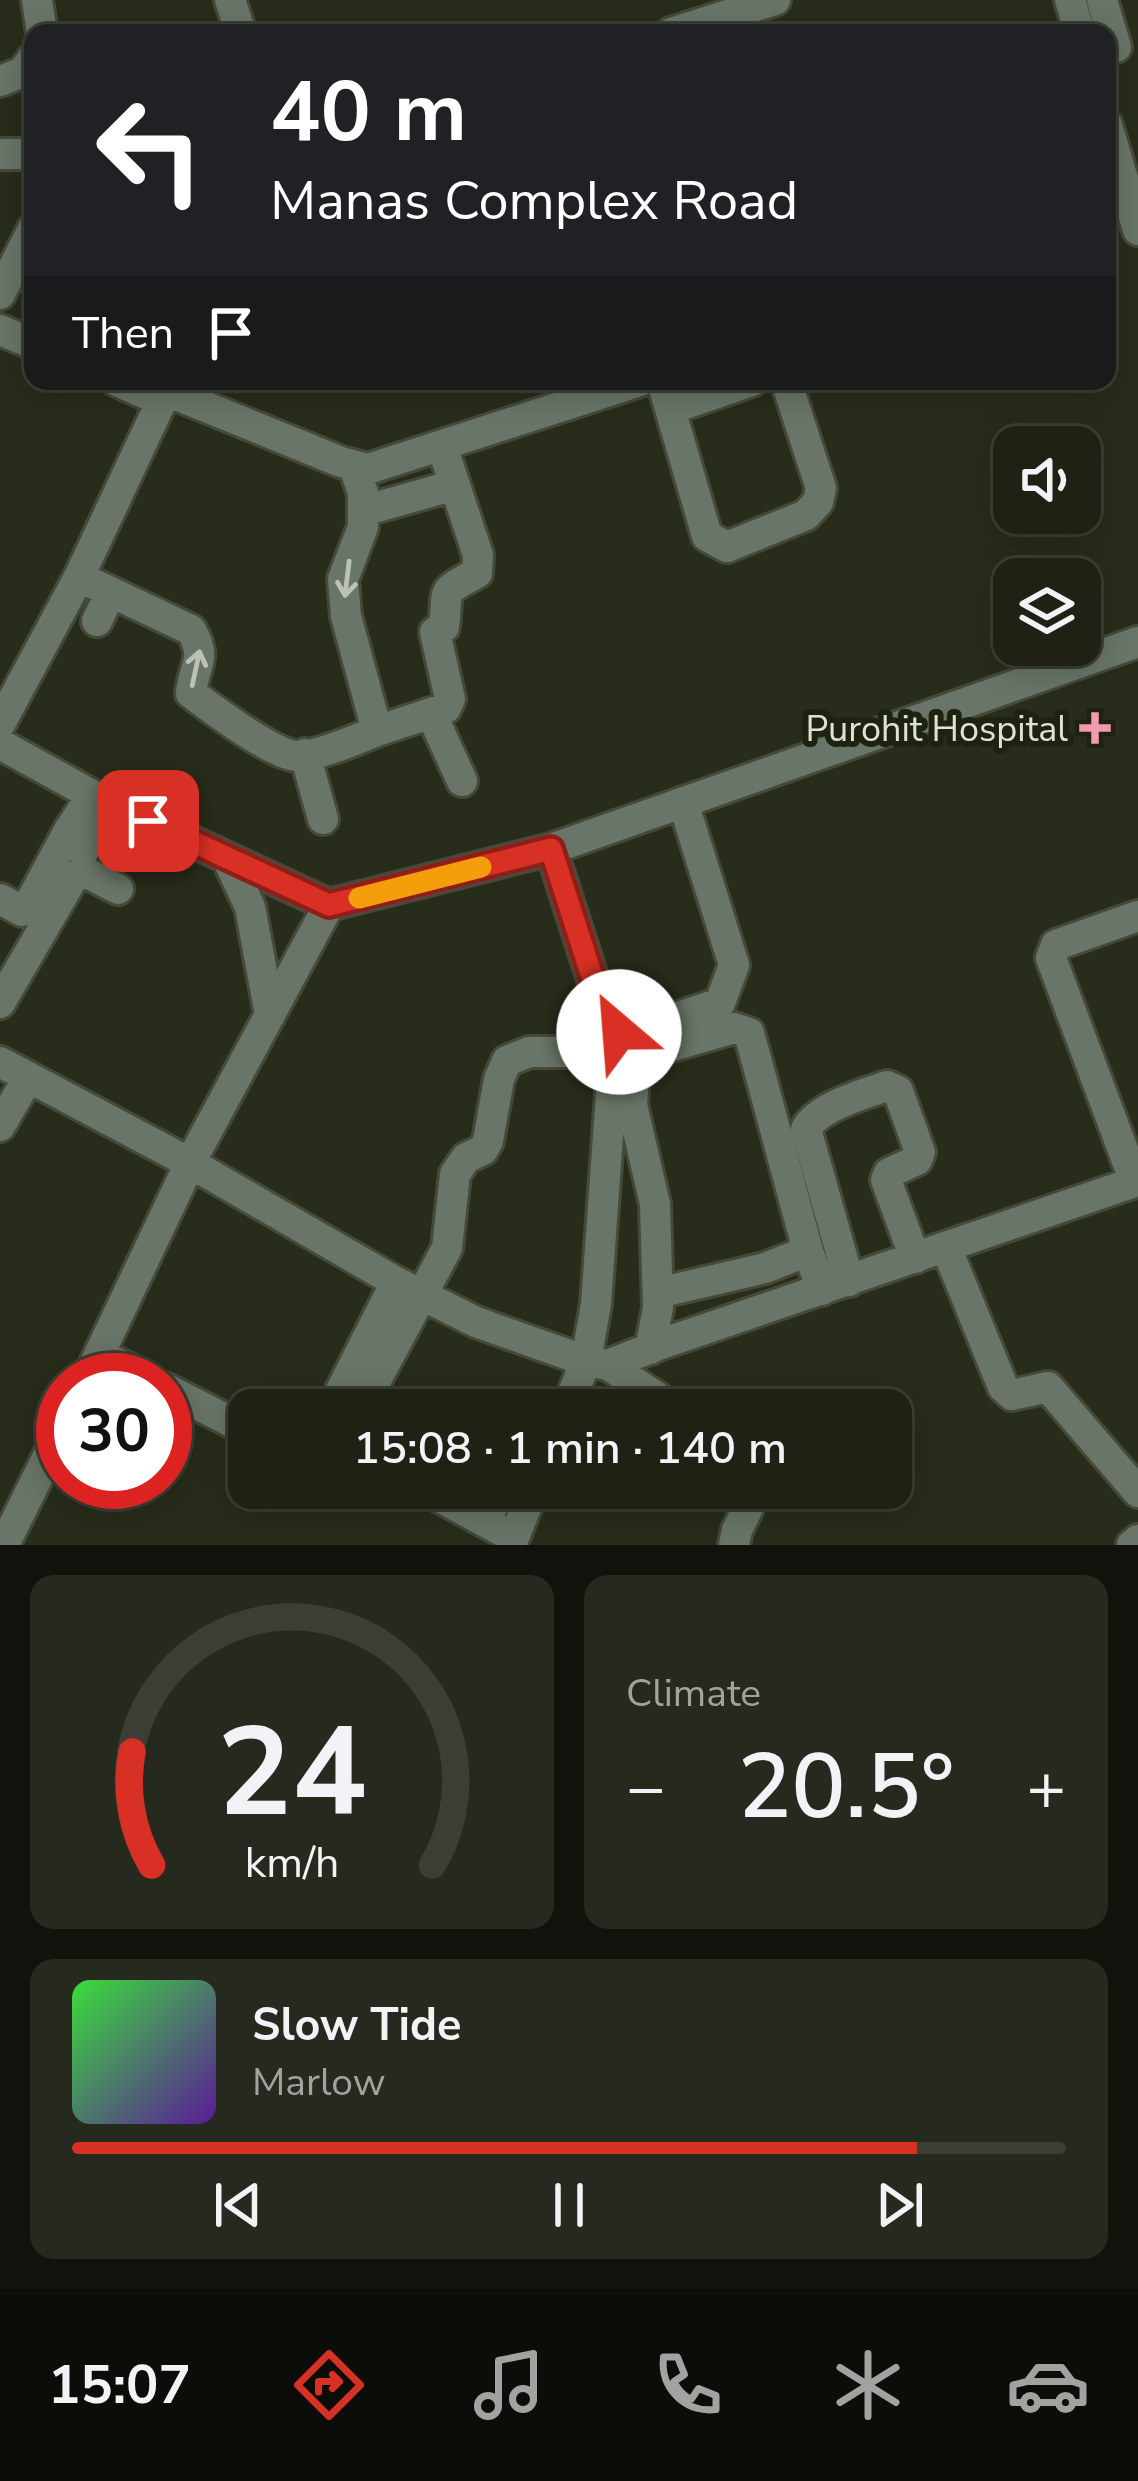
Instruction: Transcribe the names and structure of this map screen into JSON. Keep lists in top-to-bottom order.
{
  "places": {
    "health": ["Purohit Hospital"]
  },
  "page": {
    "turn": ["40 m", "Manas Complex Road"],
    "then": "Then",
    "limit": "30",
    "trip": "15:08 · 1 min · 140 m",
    "tile": "Climate",
    "heat": ["−", "20.5°", "+"],
    "song": ["Slow Tide", "Marlow"],
    "tabs": "15:07",
    "gauge": ["24", "km/h"]
  }
}
